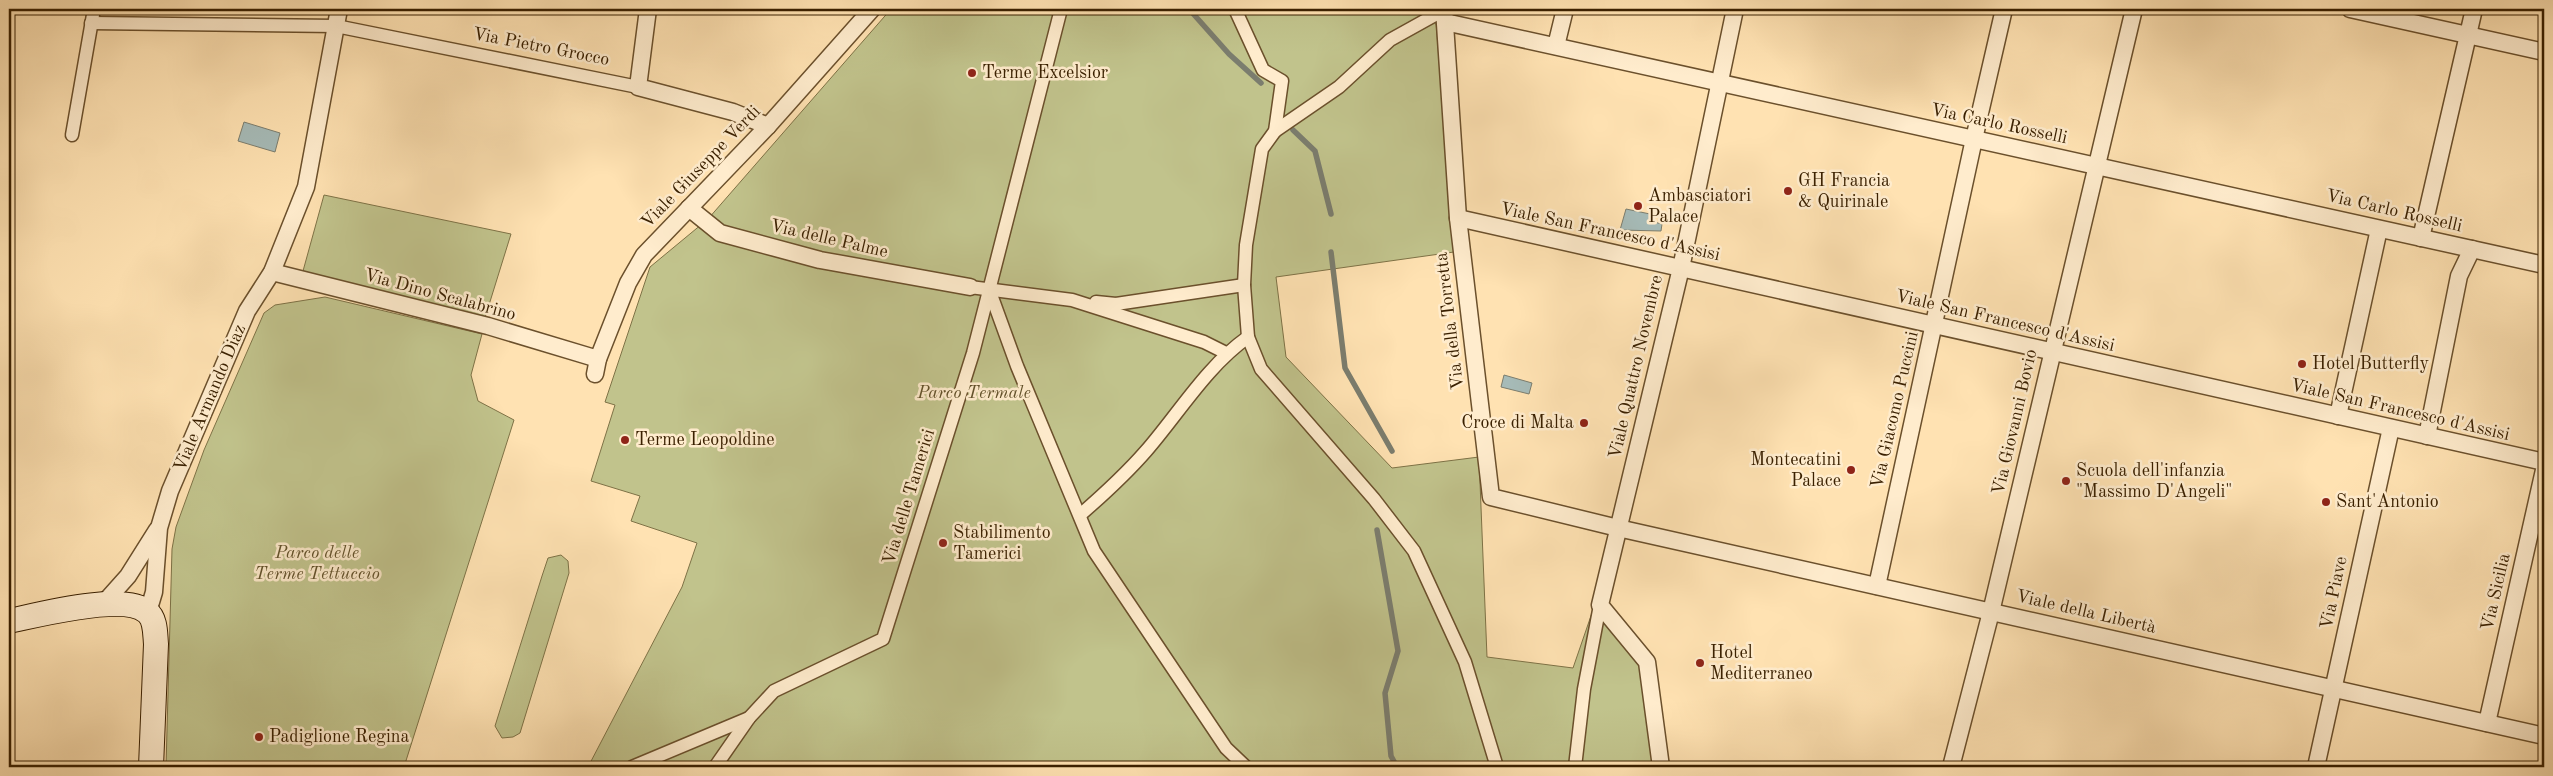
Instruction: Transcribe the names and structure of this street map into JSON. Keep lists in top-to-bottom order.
{
  "streets": {
    "street": [
      "Via Pietro Grocco",
      "Via Carlo Rosselli",
      "Viale Giuseppe Verdi",
      "Viale San Francesco d'Assisi",
      "Via delle Palme",
      "Via Dino Scalabrino",
      "Via della Torretta",
      "Viale Quattro Novembre",
      "Viale Armando Diaz",
      "Via Giacomo Puccini",
      "Via Giovanni Bovio",
      "Via delle Tamerici",
      "Via Sicilia",
      "Via Piave",
      "Viale della Libertà"
    ]
  },
  "crossings": [
    ["Via Pietro Grocco", "Viale Giuseppe Verdi"],
    ["Via Pietro Grocco", "Viale Armando Diaz"],
    ["Via Carlo Rosselli", "Via della Torretta"],
    ["Via Carlo Rosselli", "Viale Quattro Novembre"],
    ["Via Carlo Rosselli", "Via Giacomo Puccini"],
    ["Via Carlo Rosselli", "Via Giovanni Bovio"],
    ["Viale Giuseppe Verdi", "Via delle Palme"],
    ["Viale Giuseppe Verdi", "Via Dino Scalabrino"],
    ["Viale San Francesco d'Assisi", "Via della Torretta"],
    ["Viale San Francesco d'Assisi", "Viale Quattro Novembre"],
    ["Viale San Francesco d'Assisi", "Via Giacomo Puccini"],
    ["Viale San Francesco d'Assisi", "Via Giovanni Bovio"],
    ["Viale San Francesco d'Assisi", "Via Piave"],
    ["Via Dino Scalabrino", "Viale Armando Diaz"],
    ["Via della Torretta", "Viale Quattro Novembre"],
    ["Via della Torretta", "Viale della Libertà"],
    ["Viale Quattro Novembre", "Viale della Libertà"],
    ["Via Giacomo Puccini", "Viale della Libertà"],
    ["Via Giovanni Bovio", "Viale della Libertà"],
    ["Via Sicilia", "Viale della Libertà"],
    ["Via Piave", "Viale della Libertà"]
  ],
  "parks": ["Parco Termale", "Parco delle Terme Tettuccio"],
  "places": [
    "Terme Excelsior",
    "GH Francia & Quirinale",
    "Ambasciatori Palace",
    "Hotel Butterfly",
    "Croce di Malta",
    "Terme Leopoldine",
    "Montecatini Palace",
    "Scuola dell'infanzia \"Massimo D'Angeli\"",
    "Sant'Antonio",
    "Stabilimento Tamerici",
    "Hotel Mediterraneo",
    "Padiglione Regina"
  ]
}
